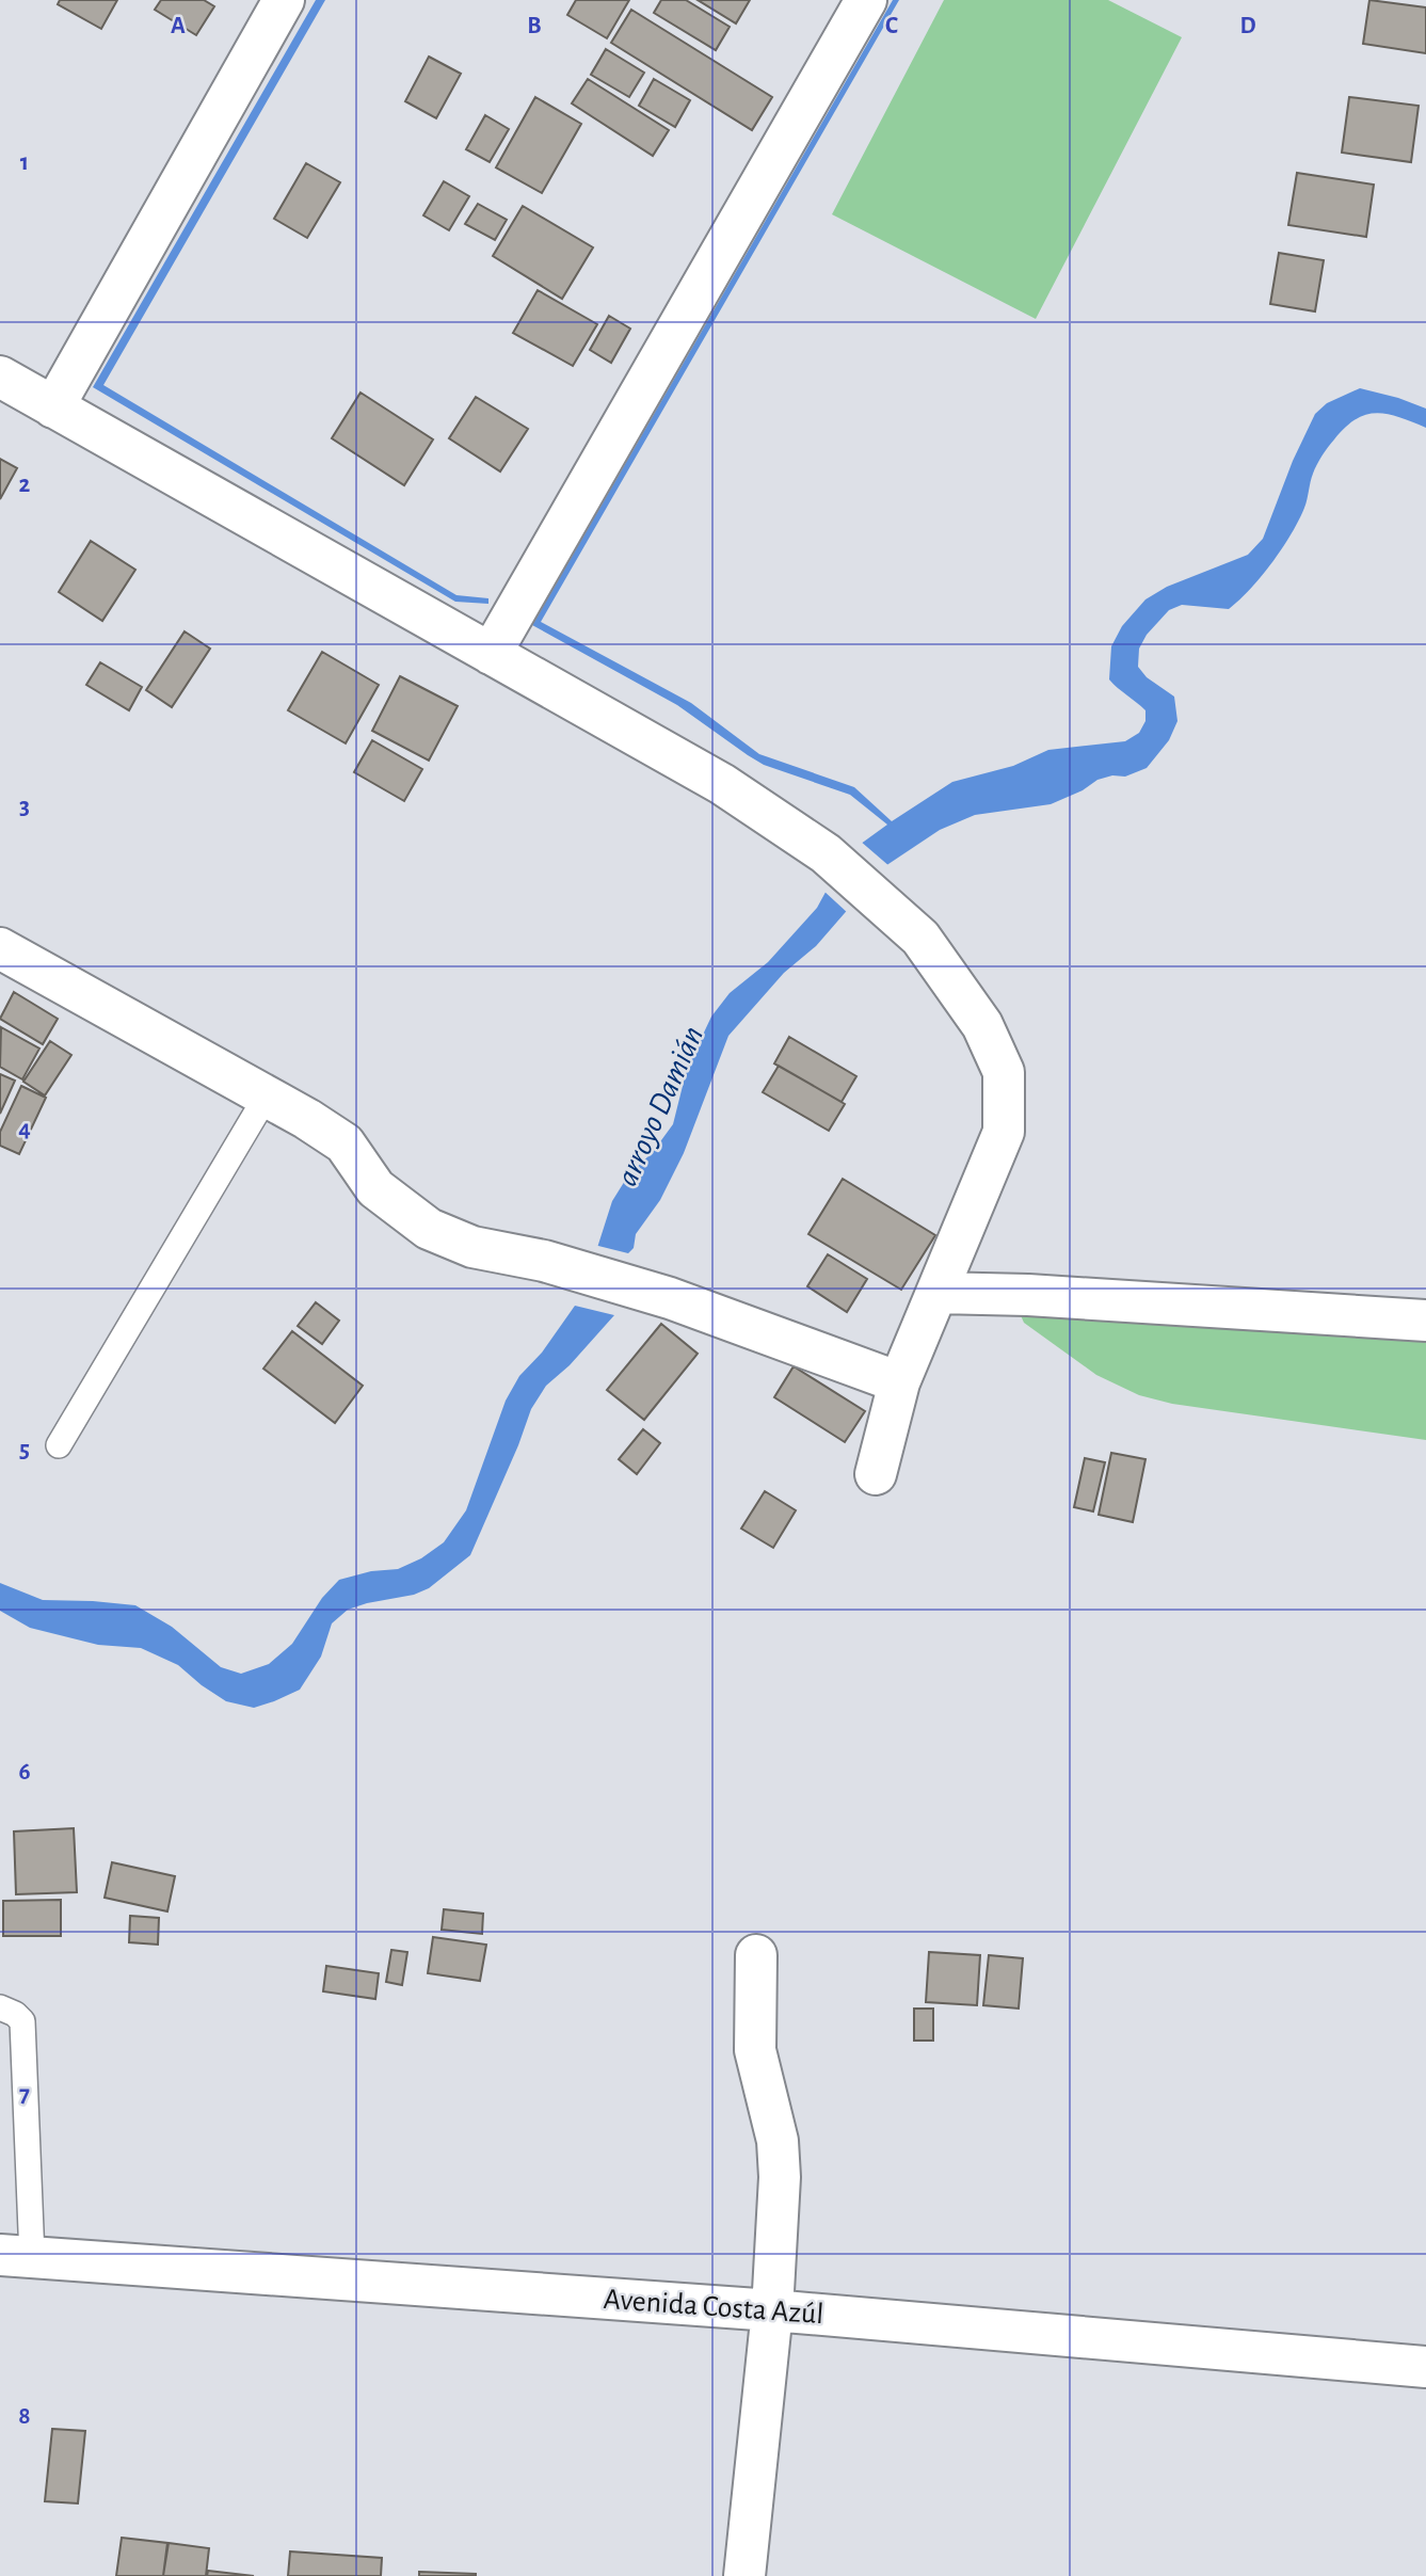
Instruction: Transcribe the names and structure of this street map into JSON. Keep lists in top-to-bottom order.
{
  "streets": {
    "street": ["Avenida Costa Azúl"]
  },
  "water": ["arroyo Damián"],
  "grid": {
    "columns": [
      "A",
      "B",
      "C",
      "D"
    ],
    "rows": [
      "1",
      "2",
      "3",
      "4",
      "5",
      "6",
      "7",
      "8"
    ]
  }
}
